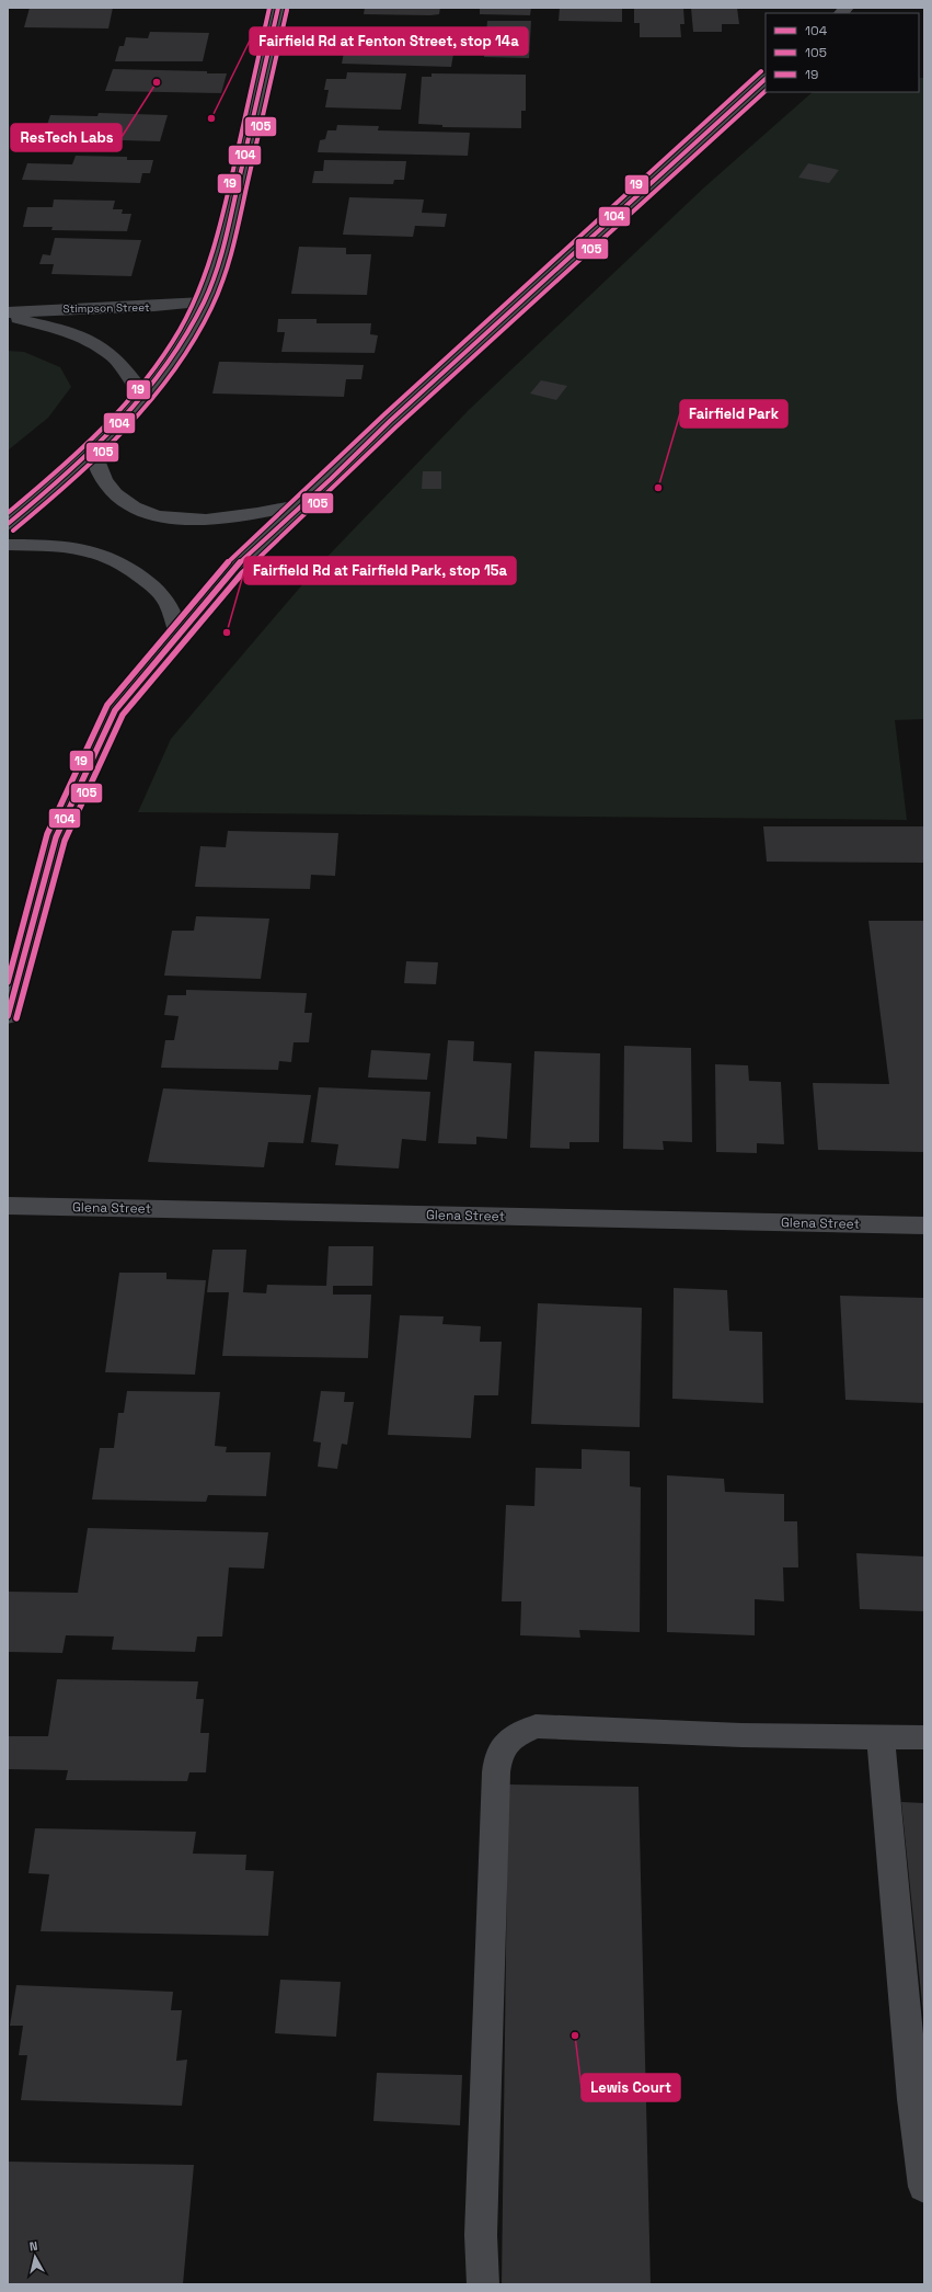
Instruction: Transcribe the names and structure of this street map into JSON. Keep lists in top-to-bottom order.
{
  "streets": {
    "street": ["Stimpson Street", "Glena Street"]
  },
  "places": [
    "ResTech Labs",
    "Fairfield Rd at Fenton Street, stop 14a",
    "Fairfield Park",
    "Fairfield Rd at Fairfield Park, stop 15a",
    "Lewis Court"
  ],
  "lines": ["transit line 104", "transit line 19", "transit line 105"],
  "legend": ["104", "105", "19"],
  "north": "top"
}
